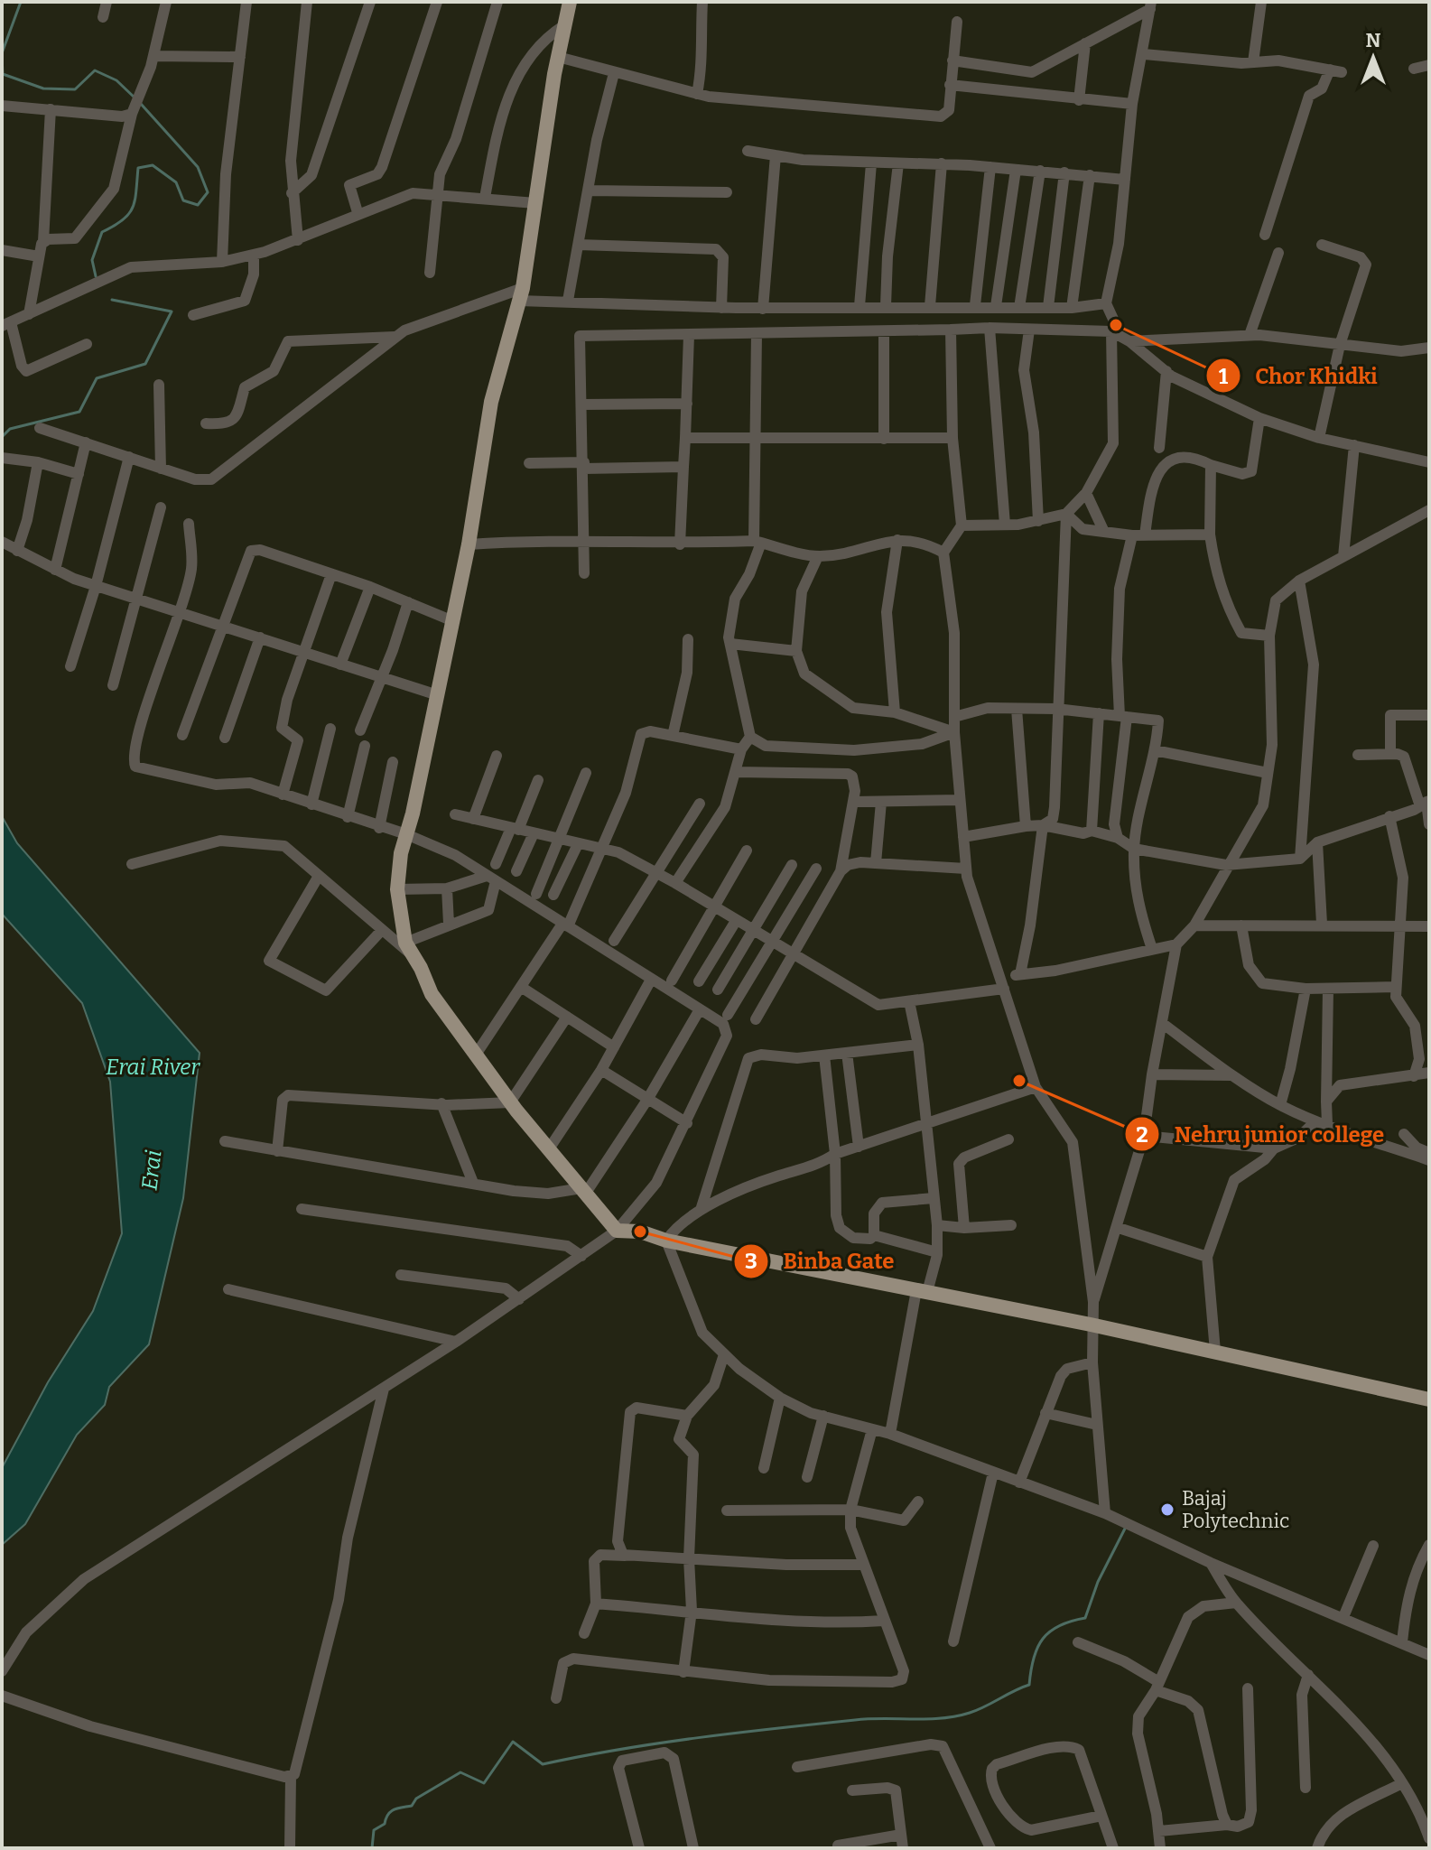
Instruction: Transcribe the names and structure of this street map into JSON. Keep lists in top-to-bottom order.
{
  "water": ["Erai River", "Erai"],
  "places": [
    "Chor Khidki",
    "Nehru junior college",
    "Binba Gate",
    "Bajaj Polytechnic"
  ],
  "north": "top"
}
